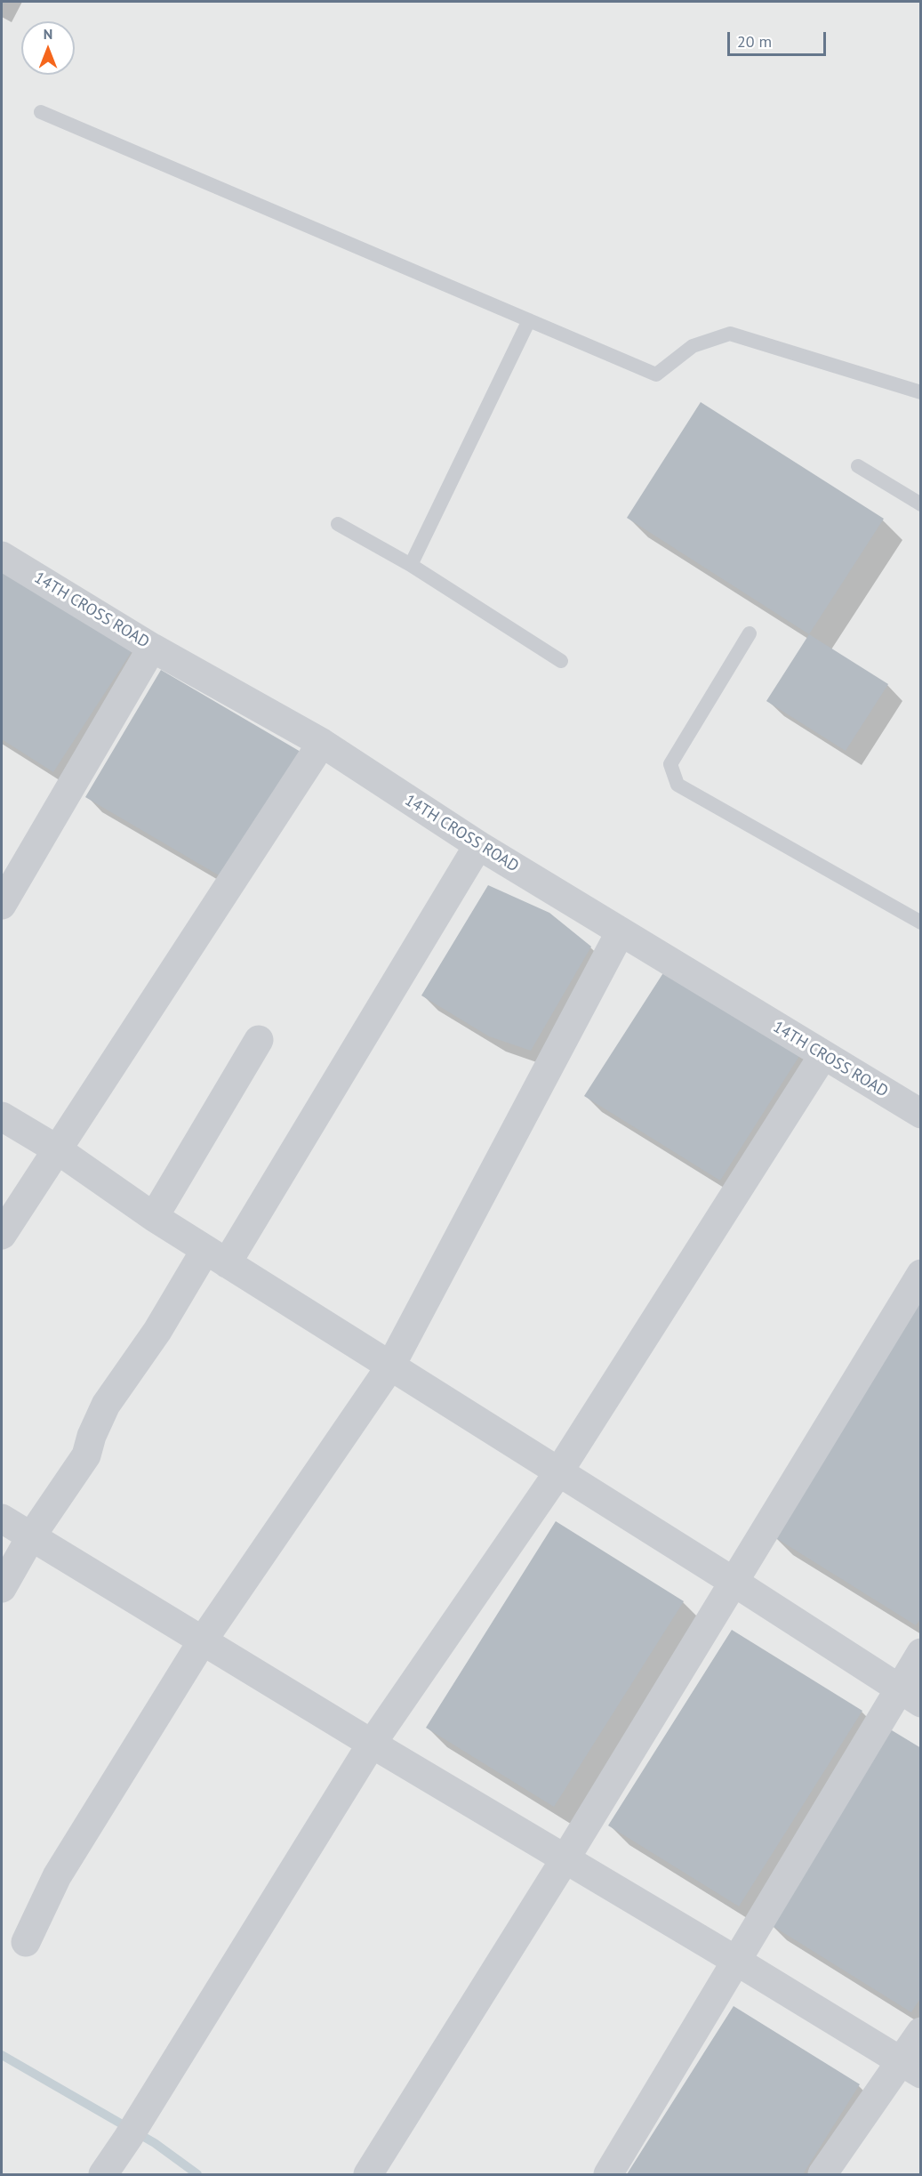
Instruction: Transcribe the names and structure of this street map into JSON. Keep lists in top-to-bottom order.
{
  "streets": {
    "street": ["14TH CROSS ROAD"]
  },
  "scale_bar": "20 m",
  "north": "top"
}
